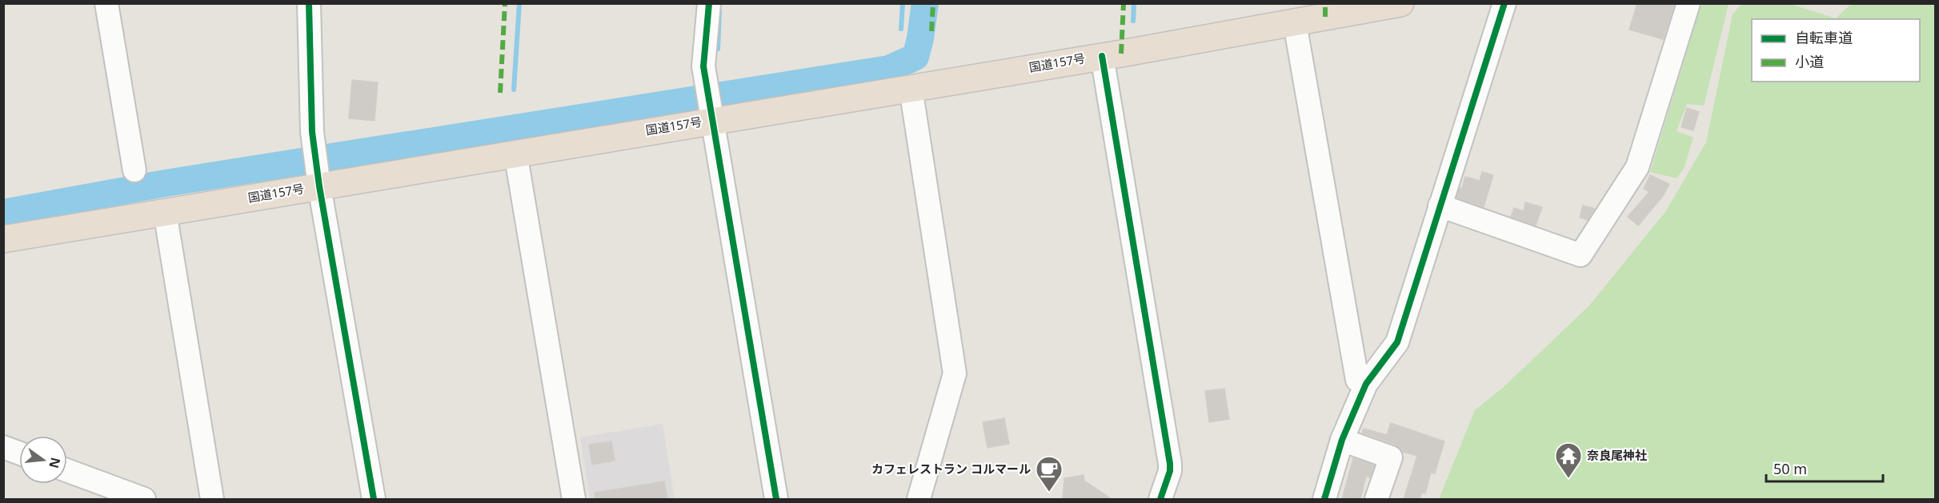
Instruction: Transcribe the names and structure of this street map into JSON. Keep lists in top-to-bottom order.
{
  "streets": {
    "highway": ["国道157号"]
  },
  "places": {
    "temple": ["奈良尾神社"],
    "cafe": ["カフェレストラン コルマール"]
  },
  "legend": ["自転車道", "小道"],
  "scale_bar": "50 m",
  "north": "right"
}
